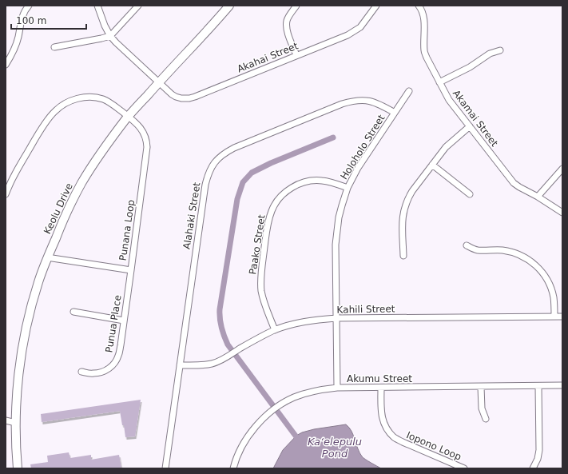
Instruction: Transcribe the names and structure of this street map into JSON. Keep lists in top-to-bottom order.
{
  "streets": {
    "main road": ["Keolu Drive"],
    "street": [
      "Akahai Street",
      "Akamai Street",
      "Holoholo Street",
      "Alahaki Street",
      "Punana Loop",
      "Paako Street",
      "Kahili Street",
      "Punua Place",
      "Akumu Street",
      "Iopono Loop"
    ]
  },
  "crossings": [
    ["Akahai Street", "Keolu Drive"],
    ["Holoholo Street", "Alahaki Street"],
    ["Holoholo Street", "Paako Street"],
    ["Holoholo Street", "Kahili Street"],
    ["Holoholo Street", "Akumu Street"],
    ["Keolu Drive", "Punana Loop"],
    ["Alahaki Street", "Kahili Street"],
    ["Punana Loop", "Punua Place"],
    ["Paako Street", "Kahili Street"],
    ["Akumu Street", "Iopono Loop"]
  ],
  "water": ["Kaʻelepulu Pond"],
  "scale_bar": "100 m"
}
